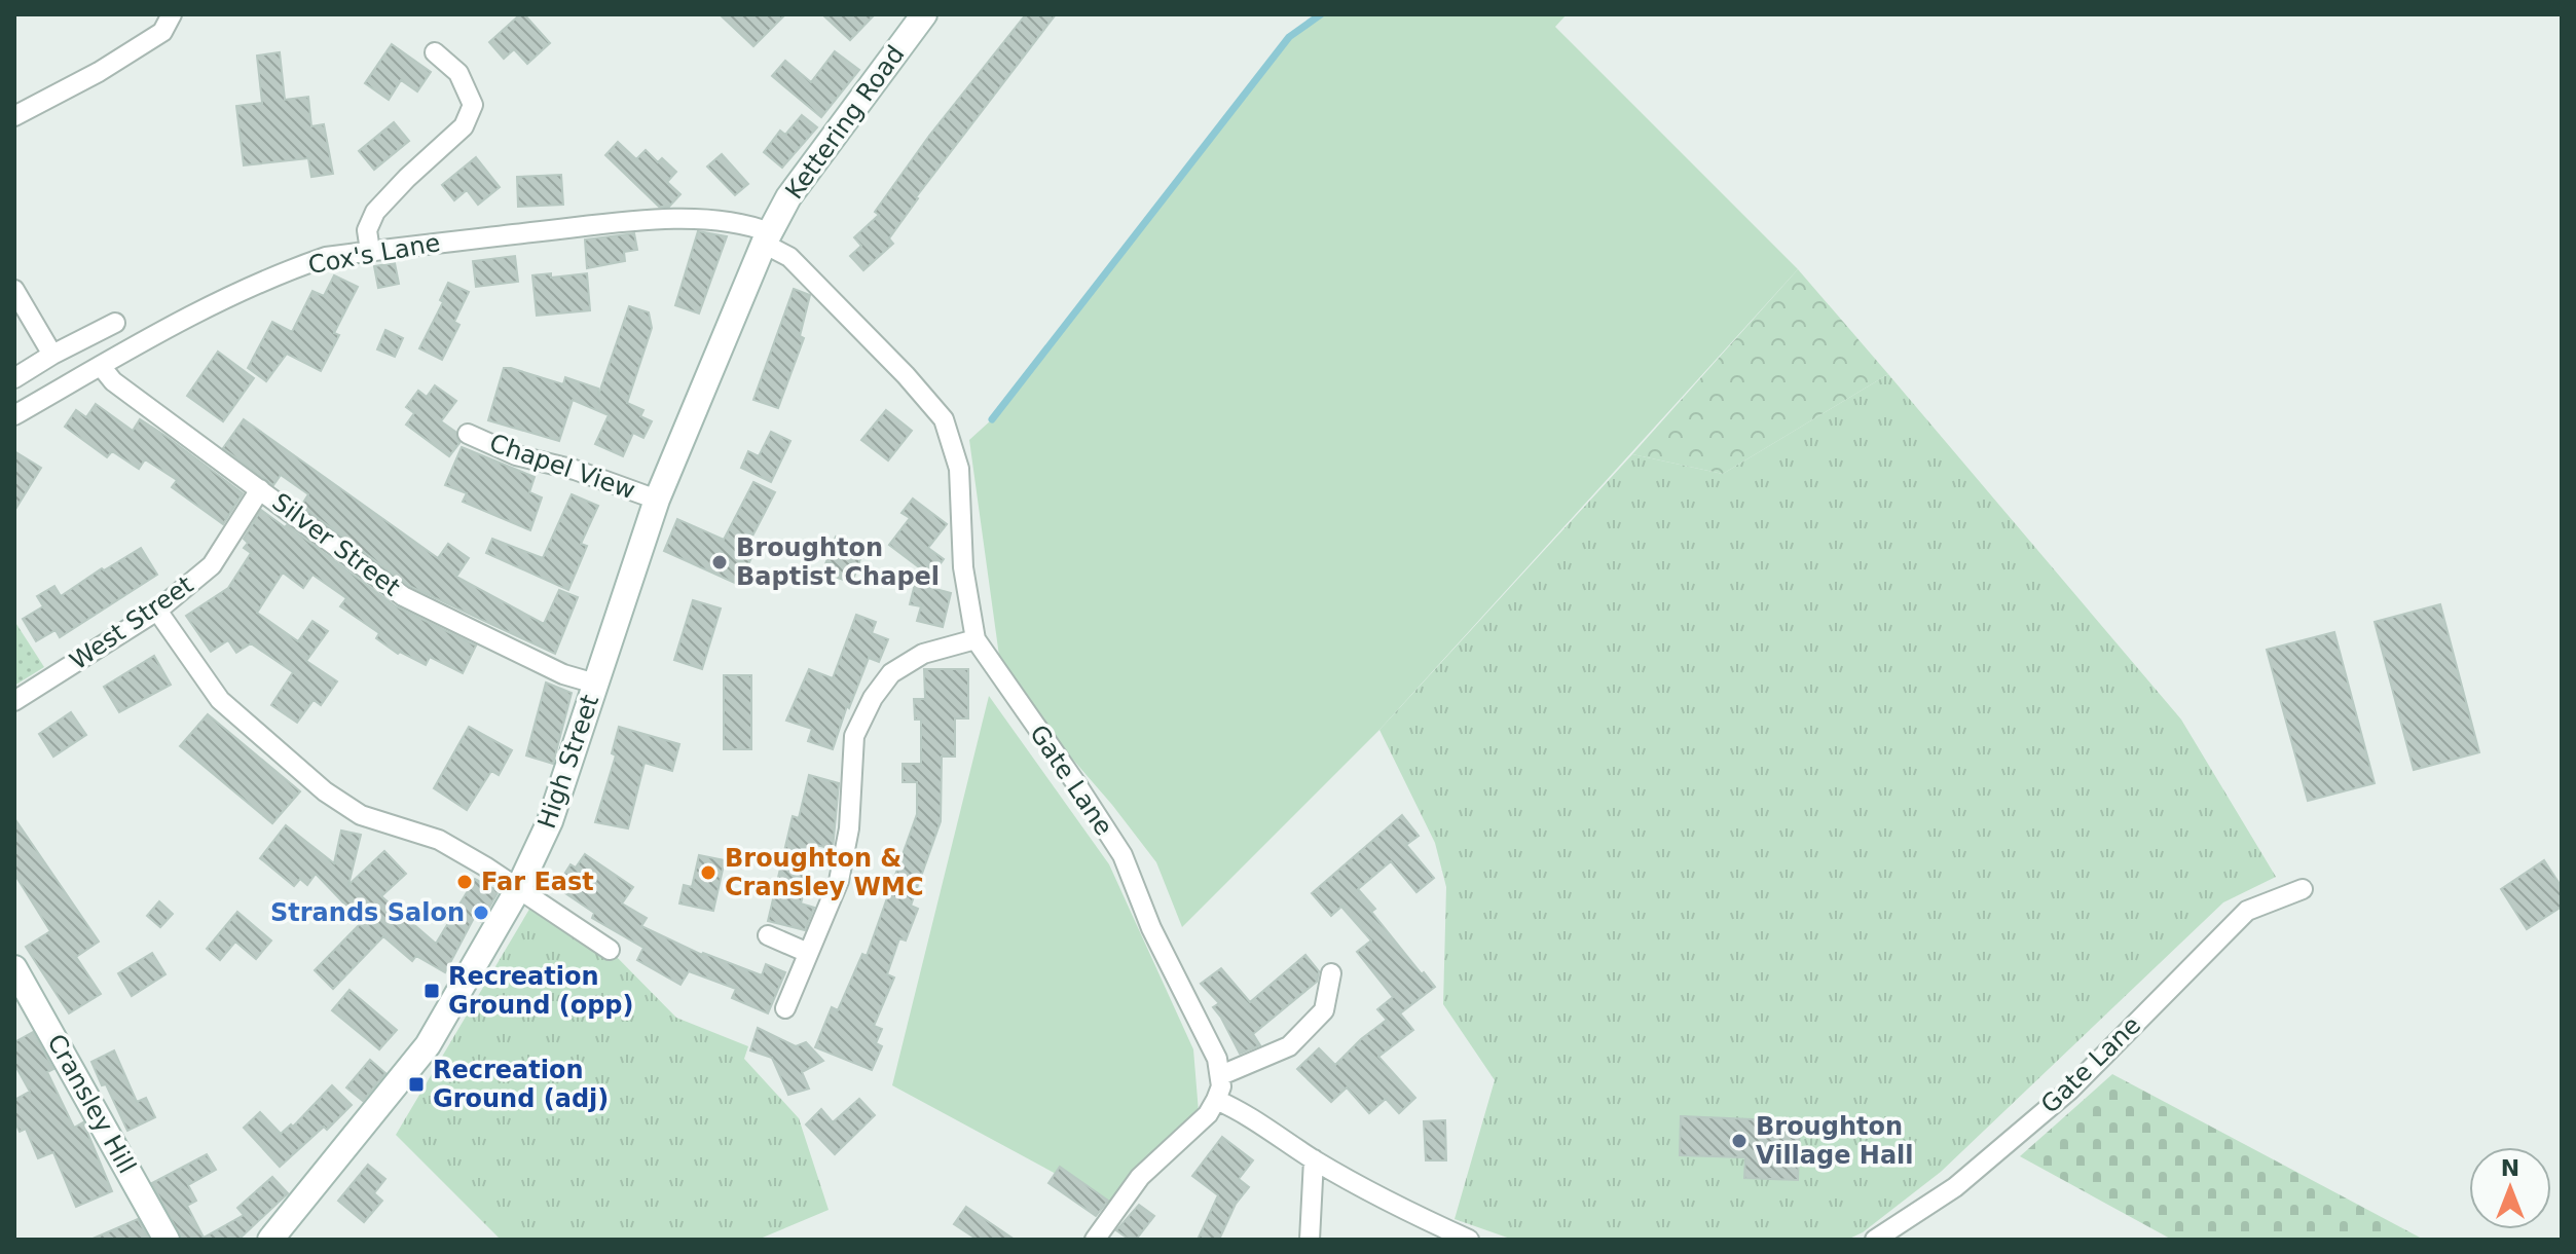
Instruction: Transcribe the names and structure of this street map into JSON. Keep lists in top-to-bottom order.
{
  "streets": {
    "street": [
      "Kettering Road",
      "Cox's Lane",
      "Chapel View",
      "Silver Street",
      "West Street",
      "High Street",
      "Gate Lane",
      "Cransley Hill"
    ]
  },
  "crossings": [
    ["Kettering Road", "Cox's Lane"],
    ["Kettering Road", "High Street"],
    ["Kettering Road", "Gate Lane"],
    ["Cox's Lane", "Silver Street"],
    ["Cox's Lane", "High Street"],
    ["Cox's Lane", "Gate Lane"],
    ["Chapel View", "High Street"],
    ["Silver Street", "West Street"],
    ["Silver Street", "High Street"],
    ["High Street", "Gate Lane"]
  ],
  "places": {
    "other": [
      "Broughton Baptist Chapel",
      "Broughton & Cransley WMC",
      "Far East",
      "Strands Salon",
      "Broughton Village Hall"
    ],
    "transit": ["Recreation Ground (opp)", "Recreation Ground (adj)"]
  },
  "north": "top"
}
